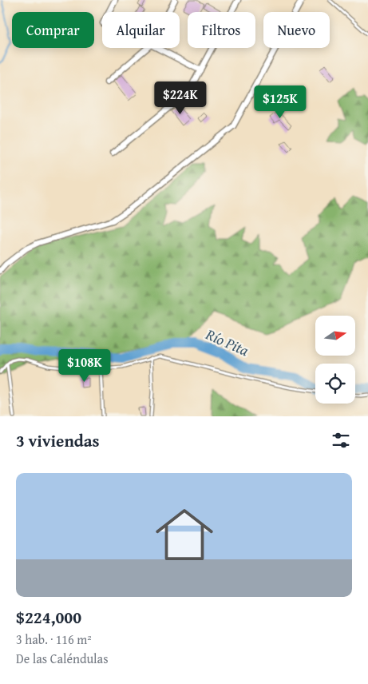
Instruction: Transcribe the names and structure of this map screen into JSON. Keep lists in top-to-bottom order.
{
  "water": ["Río Pita"],
  "north": "right",
  "page": {
    "chip": [
      "Comprar",
      "Alquilar",
      "Filtros",
      "Nuevo"
    ],
    "price": ["$224K", "$125K", "$108K"],
    "heading": "3 viviendas",
    "list": [
      {
        "name": "$224,000",
        "note": "3 hab. · 116 m² · De las Caléndulas"
      }
    ]
  }
}
